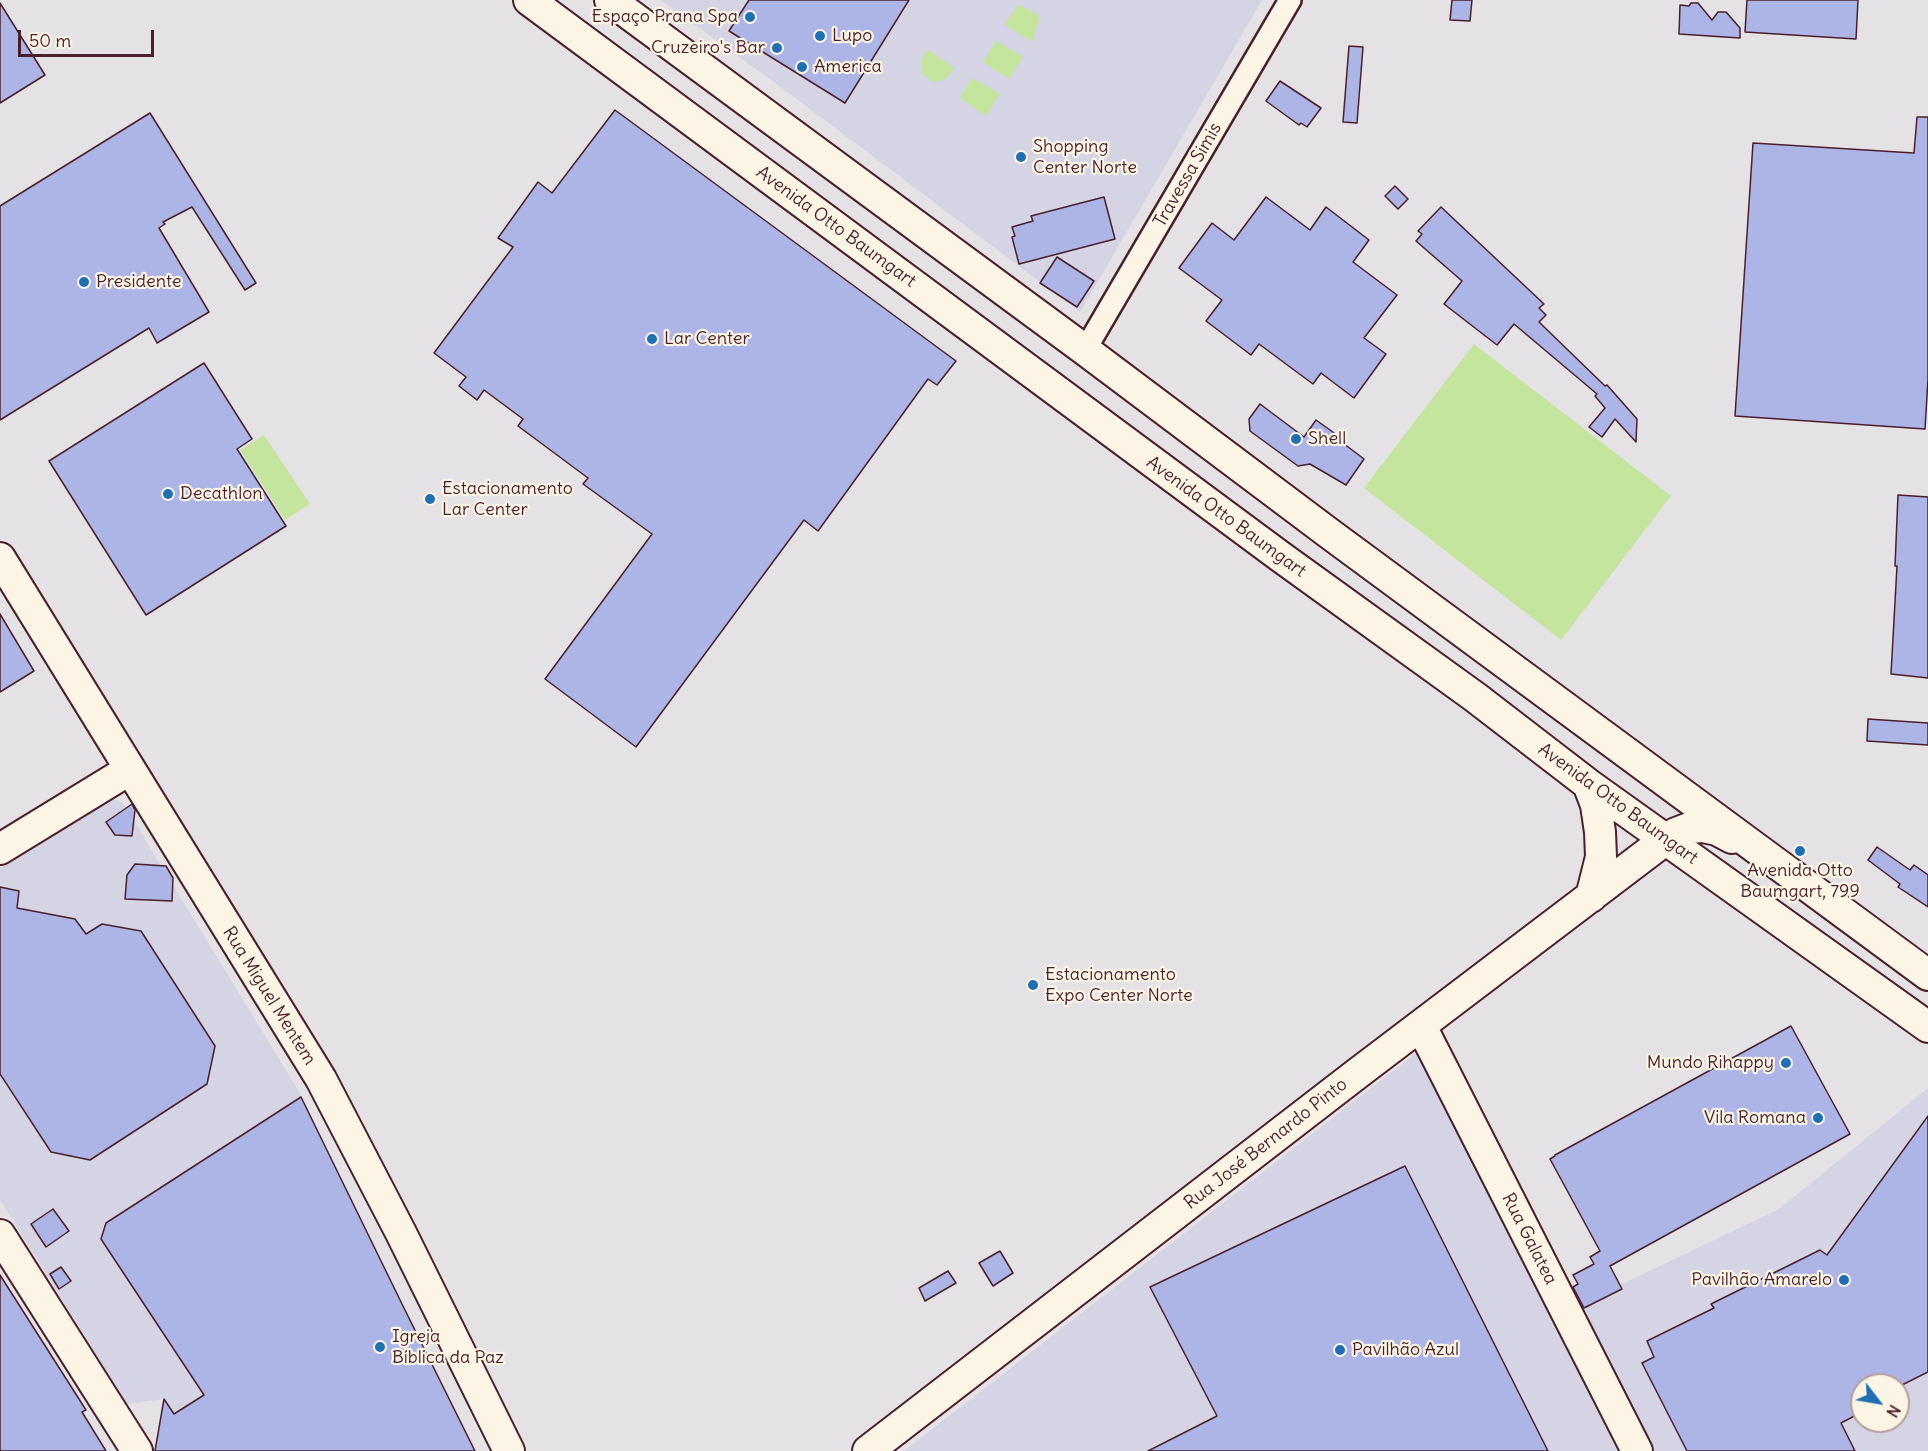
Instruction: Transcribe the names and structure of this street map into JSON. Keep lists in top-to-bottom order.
{
  "streets": {
    "main road": [
      "Avenida Otto Baumgart",
      "Rua Miguel Mentem",
      "Rua José Bernardo Pinto",
      "Rua Galatea"
    ],
    "street": ["Travessa Simis"]
  },
  "crossings": [
    ["Avenida Otto Baumgart", "Rua José Bernardo Pinto"],
    ["Rua José Bernardo Pinto", "Rua Galatea"]
  ],
  "places": [
    "Espaço Prana Spa",
    "Lupo",
    "Cruzeiro's Bar",
    "America",
    "Shopping Center Norte",
    "Presidente",
    "Lar Center",
    "Shell",
    "Decathlon",
    "Estacionamento Lar Center",
    "Avenida Otto Baumgart, 799",
    "Estacionamento Expo Center Norte",
    "Mundo Rihappy",
    "Vila Romana",
    "Pavilhão Amarelo",
    "Igreja Bíblica da Paz",
    "Pavilhão Azul"
  ],
  "scale_bar": "50 m",
  "north": "bottom right"
}
